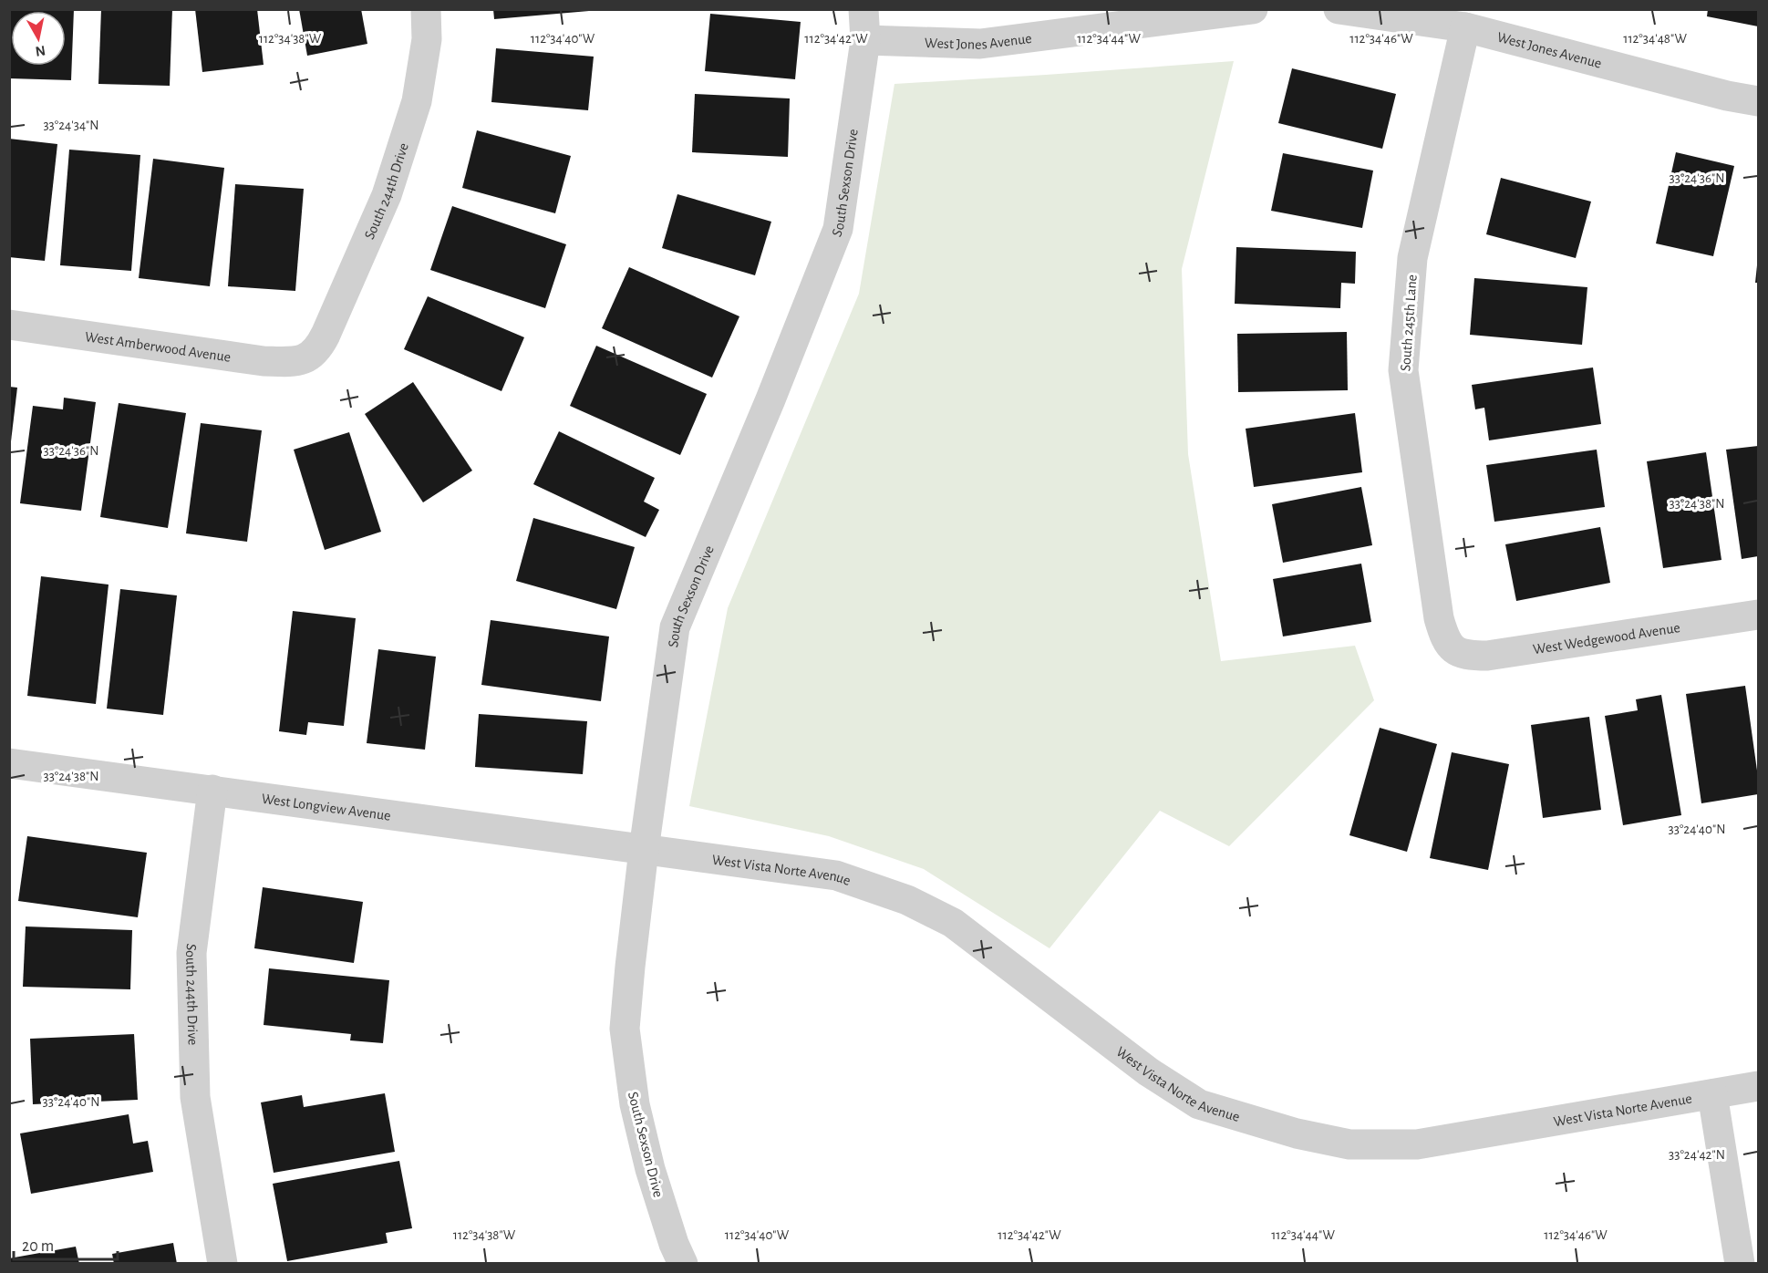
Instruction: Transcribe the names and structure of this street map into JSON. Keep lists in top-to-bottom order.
{
  "streets": {
    "street": [
      "West Jones Avenue",
      "South Sexson Drive",
      "South 244th Drive",
      "South 245th Lane",
      "West Amberwood Avenue",
      "West Wedgewood Avenue",
      "West Longview Avenue",
      "West Vista Norte Avenue"
    ]
  },
  "crossings": [
    ["West Jones Avenue", "South Sexson Drive"],
    ["West Jones Avenue", "South 245th Lane"],
    ["South Sexson Drive", "West Longview Avenue"],
    ["South Sexson Drive", "West Vista Norte Avenue"],
    ["South 244th Drive", "West Amberwood Avenue"],
    ["South 244th Drive", "West Longview Avenue"],
    ["South 245th Lane", "West Wedgewood Avenue"],
    ["West Longview Avenue", "West Vista Norte Avenue"]
  ],
  "scale_bar": "20 m",
  "north": "bottom",
  "coordinates": [
    "112°34'48\"W",
    "112°34'38\"W",
    "112°34'40\"W",
    "112°34'42\"W",
    "112°34'44\"W",
    "112°34'46\"W",
    "33°24'34\"N",
    "33°24'36\"N",
    "33°24'38\"N",
    "33°24'40\"N",
    "33°24'42\"N"
  ]
}
